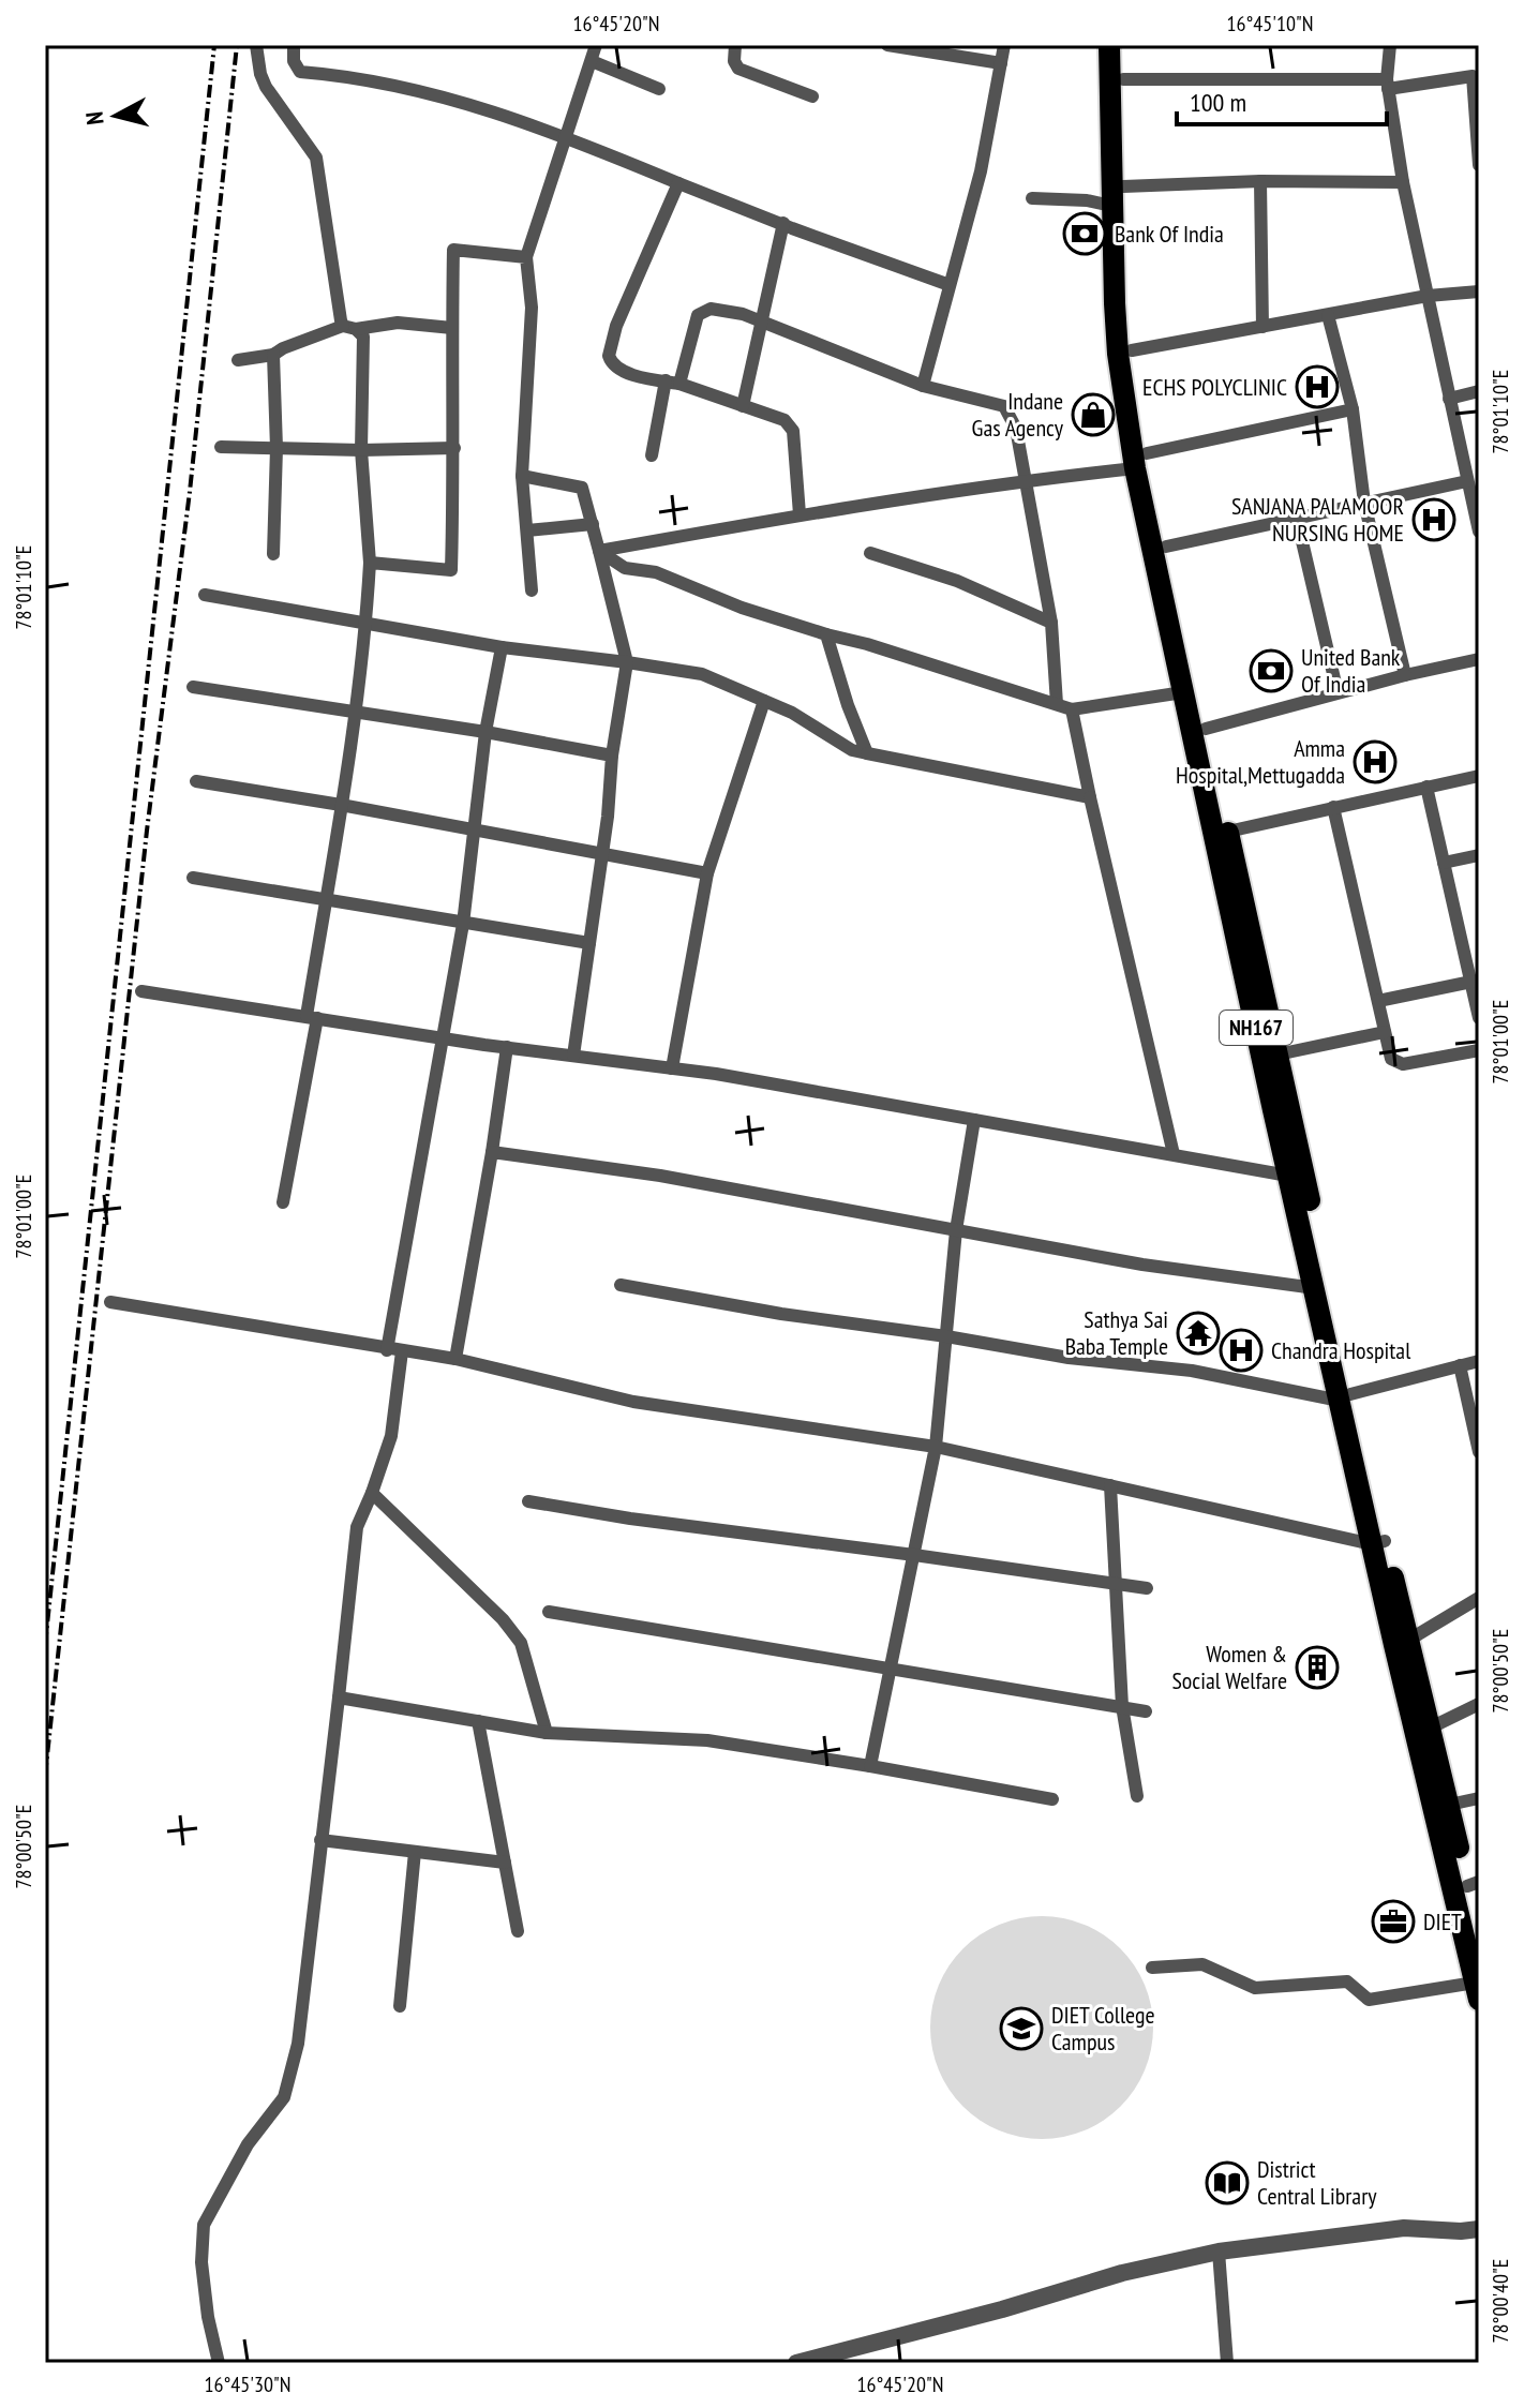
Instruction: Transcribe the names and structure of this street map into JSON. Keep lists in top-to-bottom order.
{
  "streets": {
    "highway": ["NH167"]
  },
  "places": {
    "bank": ["Bank Of India", "United Bank Of India"],
    "hospital": [
      "ECHS POLYCLINIC",
      "SANJANA PALAMOOR NURSING HOME",
      "Amma Hospital,Mettugadda",
      "Chandra Hospital"
    ],
    "shop": ["Indane Gas Agency"],
    "temple": ["Sathya Sai Baba Temple"],
    "building": ["Women & Social Welfare"],
    "office": ["DIET"],
    "school or university": ["DIET College Campus"],
    "library": ["District Central Library"]
  },
  "scale_bar": "100 m",
  "north": "left",
  "coordinates": [
    "16°45'20\"N",
    "16°45'10\"N",
    "78°01'10\"E",
    "78°01'00\"E",
    "78°00'50\"E",
    "78°00'40\"E",
    "16°45'30\"N"
  ]
}
